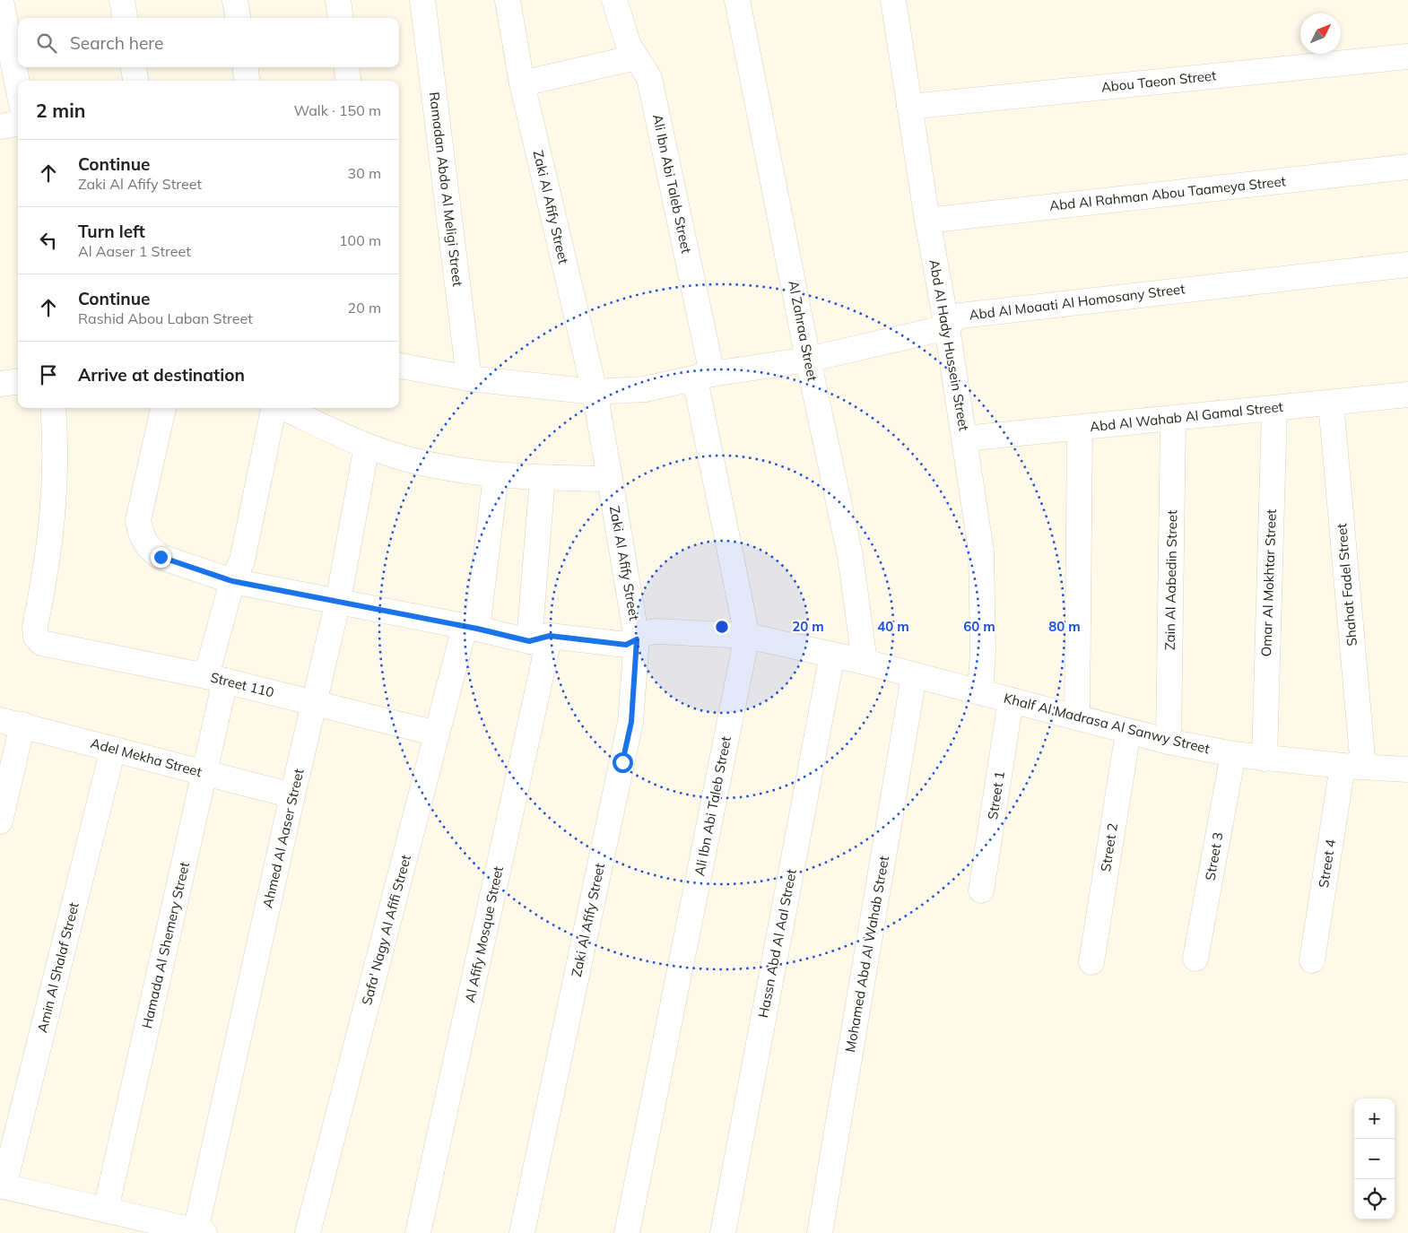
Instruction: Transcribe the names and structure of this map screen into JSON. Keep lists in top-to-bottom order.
{
  "streets": {
    "street": [
      "Abou Taeon Street",
      "Ali Ibn Abi Taleb Street",
      "Ramadan Abdo Al Meligi Street",
      "Abd Al Rahman Abou Taameya Street",
      "Zaki Al Afify Street",
      "Abd Al Moaati Al Homosany Street",
      "Al Zahraa Street",
      "Abd Al Hady Hussein Street",
      "Abd Al Wahab Al Gamal Street",
      "Zain Al Aabedin Street",
      "Omar Al Mokhtar Street",
      "Shahat Fadel Street",
      "Street 110",
      "Khalf Al Madrasa Al Sanwy Street",
      "Adel Mekha Street",
      "Street 1",
      "Ahmed Al Aaser Street",
      "Street 2",
      "Street 3",
      "Street 4",
      "Safa' Nagy Al Afifi Street",
      "Al Afify Mosque Street",
      "Hassn Abd Al Aal Street",
      "Hamada Al Shemery Street",
      "Mohamed Abd Al Wahab Street",
      "Amin Al Shalaf Street"
    ]
  },
  "crossings": [
    ["Abou Taeon Street", "Abd Al Hady Hussein Street"],
    ["Ali Ibn Abi Taleb Street", "Abd Al Moaati Al Homosany Street"],
    ["Ali Ibn Abi Taleb Street", "Khalf Al Madrasa Al Sanwy Street"],
    ["Ramadan Abdo Al Meligi Street", "Abd Al Moaati Al Homosany Street"],
    ["Abd Al Rahman Abou Taameya Street", "Abd Al Hady Hussein Street"],
    ["Zaki Al Afify Street", "Abd Al Moaati Al Homosany Street"],
    ["Zaki Al Afify Street", "Khalf Al Madrasa Al Sanwy Street"],
    ["Abd Al Moaati Al Homosany Street", "Al Zahraa Street"],
    ["Abd Al Moaati Al Homosany Street", "Abd Al Hady Hussein Street"],
    ["Al Zahraa Street", "Khalf Al Madrasa Al Sanwy Street"],
    ["Abd Al Hady Hussein Street", "Abd Al Wahab Al Gamal Street"],
    ["Abd Al Hady Hussein Street", "Khalf Al Madrasa Al Sanwy Street"],
    ["Abd Al Wahab Al Gamal Street", "Zain Al Aabedin Street"],
    ["Abd Al Wahab Al Gamal Street", "Omar Al Mokhtar Street"],
    ["Abd Al Wahab Al Gamal Street", "Shahat Fadel Street"],
    ["Zain Al Aabedin Street", "Khalf Al Madrasa Al Sanwy Street"],
    ["Omar Al Mokhtar Street", "Khalf Al Madrasa Al Sanwy Street"],
    ["Shahat Fadel Street", "Khalf Al Madrasa Al Sanwy Street"],
    ["Shahat Fadel Street", "Street 4"],
    ["Street 110", "Ahmed Al Aaser Street"],
    ["Street 110", "Safa' Nagy Al Afifi Street"],
    ["Street 110", "Hamada Al Shemery Street"],
    ["Khalf Al Madrasa Al Sanwy Street", "Street 1"],
    ["Khalf Al Madrasa Al Sanwy Street", "Ahmed Al Aaser Street"],
    ["Khalf Al Madrasa Al Sanwy Street", "Street 2"],
    ["Khalf Al Madrasa Al Sanwy Street", "Street 3"],
    ["Khalf Al Madrasa Al Sanwy Street", "Street 4"],
    ["Khalf Al Madrasa Al Sanwy Street", "Safa' Nagy Al Afifi Street"],
    ["Khalf Al Madrasa Al Sanwy Street", "Al Afify Mosque Street"],
    ["Khalf Al Madrasa Al Sanwy Street", "Hassn Abd Al Aal Street"],
    ["Khalf Al Madrasa Al Sanwy Street", "Hamada Al Shemery Street"],
    ["Khalf Al Madrasa Al Sanwy Street", "Mohamed Abd Al Wahab Street"],
    ["Adel Mekha Street", "Ahmed Al Aaser Street"],
    ["Adel Mekha Street", "Hamada Al Shemery Street"],
    ["Adel Mekha Street", "Amin Al Shalaf Street"]
  ],
  "north": "top right",
  "page": {
    "search": "Search here",
    "heading": ["2 min", "Walk · 150 m"],
    "list": [
      ["Continue", "Zaki Al Afify Street", "30 m"],
      ["Turn left", "Al Aaser 1 Street", "100 m"],
      ["Continue", "Rashid Abou Laban Street", "20 m"],
      "Arrive at destination"
    ],
    "map_buttons": ["+", "−"]
  },
  "rings": [
    "20 m",
    "40 m",
    "60 m",
    "80 m"
  ]
}
